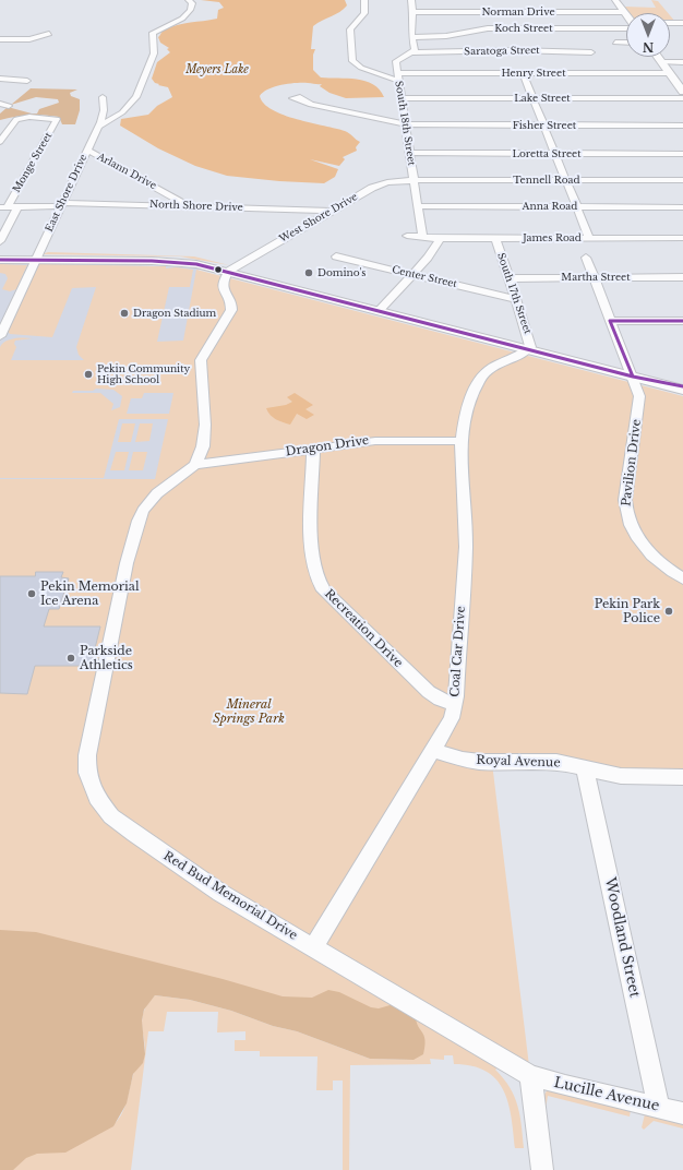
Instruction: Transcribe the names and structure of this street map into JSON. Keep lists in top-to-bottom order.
{
  "streets": {
    "street": [
      "Norman Drive",
      "Koch Street",
      "Saratoga Street",
      "Henry Street",
      "Lake Street",
      "South 18th Street",
      "Fisher Street",
      "Loretta Street",
      "Monge Street",
      "Arlann Drive",
      "Tennell Road",
      "East Shore Drive",
      "North Shore Drive",
      "Anna Road",
      "West Shore Drive",
      "James Road",
      "Center Street",
      "Martha Street",
      "South 17th Street",
      "Dragon Drive",
      "Pavilion Drive",
      "Recreation Drive",
      "Coal Car Drive",
      "Royal Avenue",
      "Red Bud Memorial Drive",
      "Woodland Street",
      "Lucille Avenue"
    ]
  },
  "crossings": [
    ["Norman Drive", "Koch Street"],
    ["Saratoga Street", "South 18th Street"],
    ["Henry Street", "South 18th Street"],
    ["Lake Street", "South 18th Street"],
    ["South 18th Street", "Fisher Street"],
    ["South 18th Street", "Loretta Street"],
    ["South 18th Street", "Tennell Road"],
    ["South 18th Street", "Anna Road"],
    ["South 18th Street", "West Shore Drive"],
    ["South 18th Street", "James Road"],
    ["Monge Street", "North Shore Drive"],
    ["Arlann Drive", "East Shore Drive"],
    ["Arlann Drive", "North Shore Drive"],
    ["Tennell Road", "West Shore Drive"],
    ["East Shore Drive", "North Shore Drive"],
    ["North Shore Drive", "West Shore Drive"],
    ["James Road", "South 17th Street"],
    ["Center Street", "South 17th Street"],
    ["Martha Street", "South 17th Street"],
    ["Martha Street", "Pavilion Drive"],
    ["South 17th Street", "Coal Car Drive"],
    ["Dragon Drive", "Recreation Drive"],
    ["Dragon Drive", "Coal Car Drive"],
    ["Dragon Drive", "Red Bud Memorial Drive"],
    ["Recreation Drive", "Coal Car Drive"],
    ["Coal Car Drive", "Royal Avenue"],
    ["Coal Car Drive", "Red Bud Memorial Drive"],
    ["Royal Avenue", "Woodland Street"],
    ["Red Bud Memorial Drive", "Lucille Avenue"],
    ["Woodland Street", "Lucille Avenue"]
  ],
  "water": ["Meyers Lake"],
  "parks": ["Mineral Springs Park"],
  "places": [
    "Domino's",
    "Dragon Stadium",
    "Pekin Community High School",
    "Pekin Memorial Ice Arena",
    "Pekin Park Police",
    "Parkside Athletics"
  ],
  "north": "bottom"
}
